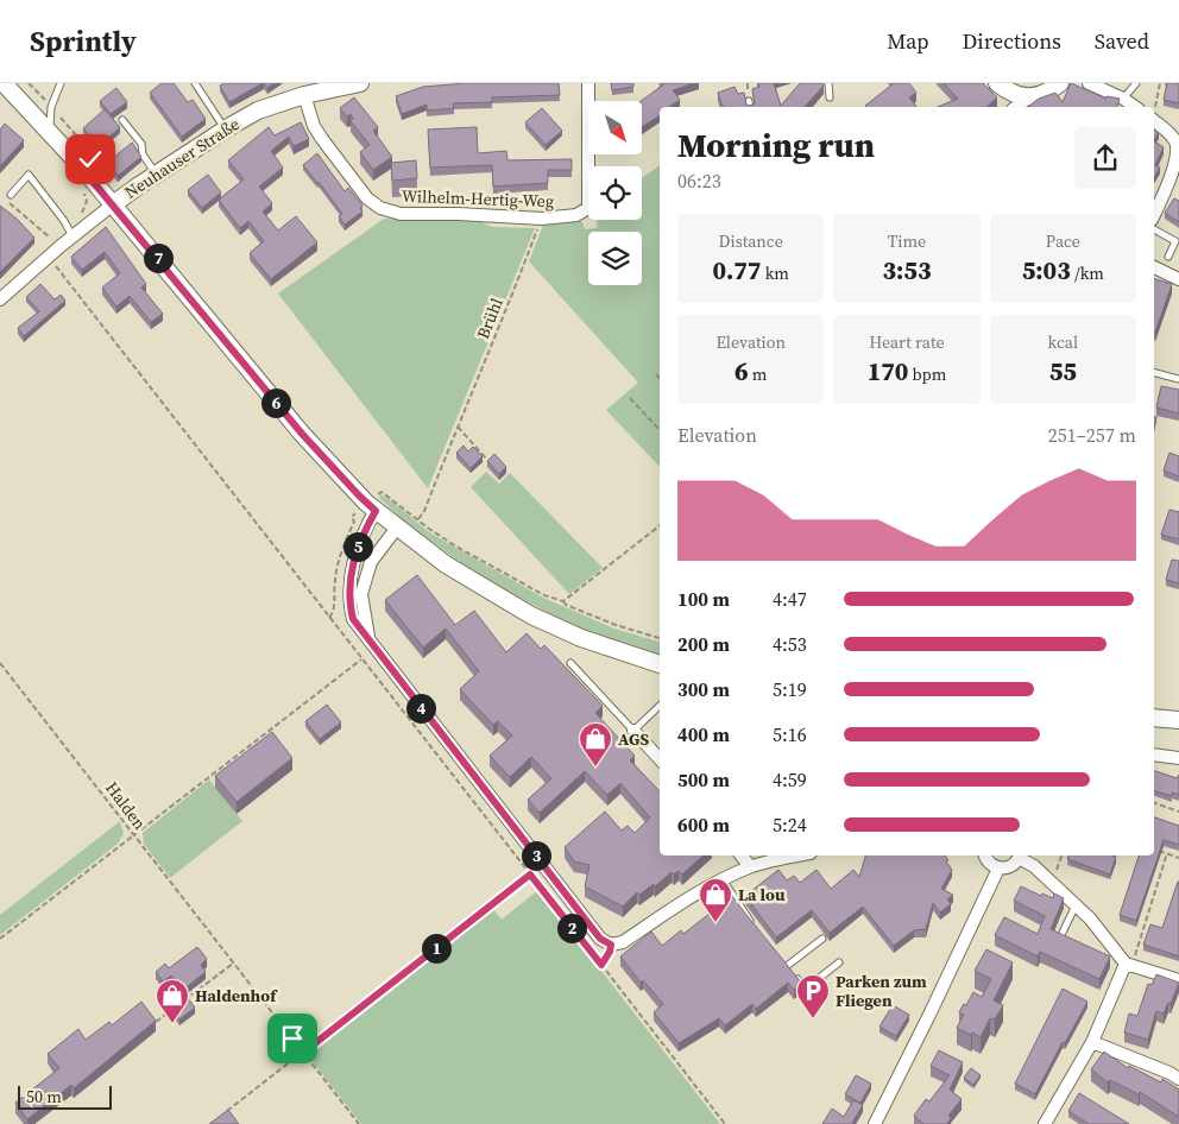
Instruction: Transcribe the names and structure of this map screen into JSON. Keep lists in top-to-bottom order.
{
  "streets": {
    "main road": ["Neuhauser Straße"],
    "street": ["Wilhelm-Hertig-Weg"],
    "path": ["Brühl", "Halden"]
  },
  "crossings": [
    ["Neuhauser Straße", "Wilhelm-Hertig-Weg"],
    ["Wilhelm-Hertig-Weg", "Brühl"]
  ],
  "places": {
    "shop": ["AGS", "La lou", "Haldenhof"],
    "parking": ["Parken zum Fliegen"]
  },
  "scale_bar": "50 m",
  "north": "bottom right",
  "page": {
    "header": "Sprintly",
    "nav": ["Map", "Directions", "Saved"],
    "heading": ["Morning run", "06:23"],
    "stats": [
      ["Distance", "0.77 km"],
      ["Time", "3:53"],
      ["Pace", "5:03 /km"],
      ["Elevation", "6 m"],
      ["Heart rate", "170 bpm"],
      ["kcal", "55"]
    ],
    "pins": [
      "7",
      "6",
      "5",
      "4",
      "3",
      "2",
      "1"
    ],
    "chart": ["Elevation", "251–257 m"],
    "list": [
      {
        "name": "100 m",
        "note": "4:47"
      },
      {
        "name": "200 m",
        "note": "4:53"
      },
      {
        "name": "300 m",
        "note": "5:19"
      },
      {
        "name": "400 m",
        "note": "5:16"
      },
      {
        "name": "500 m",
        "note": "4:59"
      },
      {
        "name": "600 m",
        "note": "5:24"
      }
    ],
    "scale": "50 m"
  }
}
